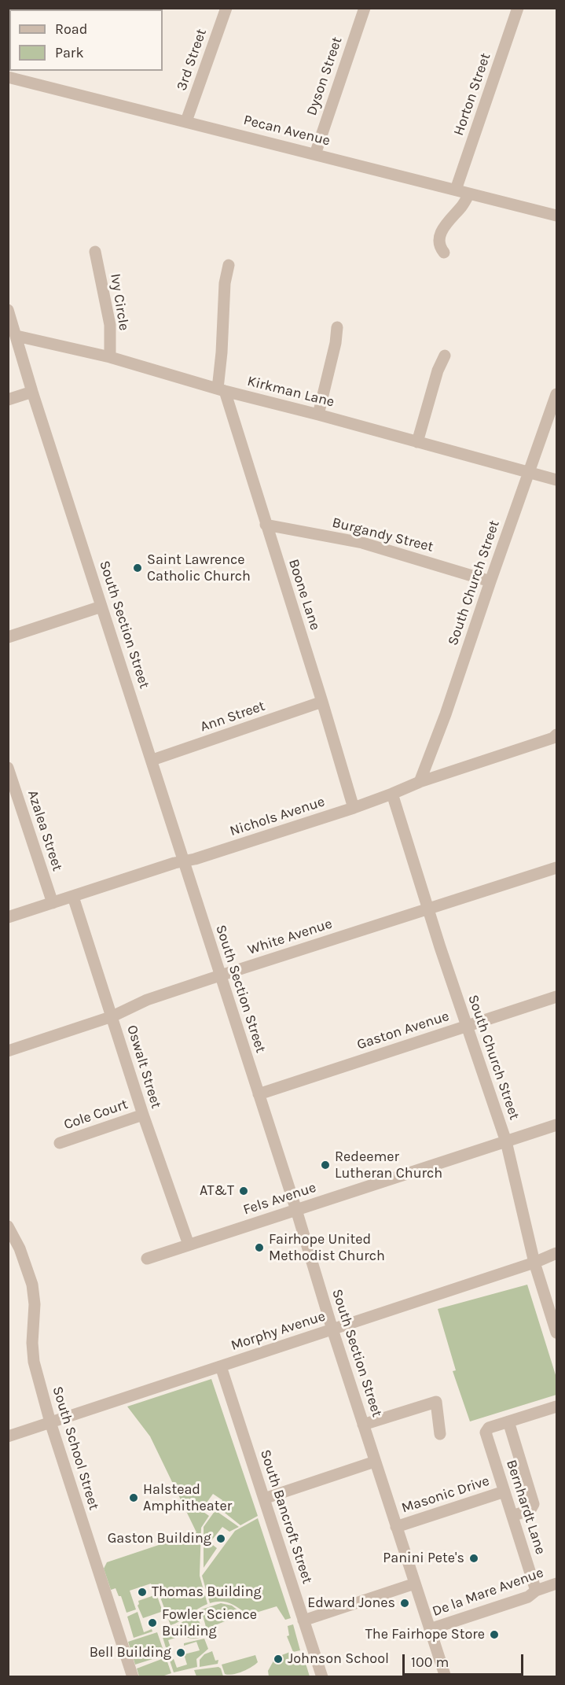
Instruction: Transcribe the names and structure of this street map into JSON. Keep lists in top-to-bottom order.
{
  "streets": {
    "street": [
      "3rd Street",
      "Dyson Street",
      "Horton Street",
      "Pecan Avenue",
      "Ivy Circle",
      "Kirkman Lane",
      "Burgandy Street",
      "South Church Street",
      "Boone Lane",
      "South Section Street",
      "Ann Street",
      "Nichols Avenue",
      "Azalea Street",
      "White Avenue",
      "Gaston Avenue",
      "Oswalt Street",
      "Cole Court",
      "Fels Avenue",
      "Morphy Avenue",
      "South School Street",
      "Masonic Drive",
      "Bernhardt Lane",
      "South Bancroft Street",
      "De la Mare Avenue"
    ]
  },
  "crossings": [
    ["3rd Street", "Pecan Avenue"],
    ["Dyson Street", "Pecan Avenue"],
    ["Horton Street", "Pecan Avenue"],
    ["Ivy Circle", "Kirkman Lane"],
    ["Kirkman Lane", "South Church Street"],
    ["Kirkman Lane", "Boone Lane"],
    ["Kirkman Lane", "South Section Street"],
    ["Burgandy Street", "South Church Street"],
    ["Burgandy Street", "Boone Lane"],
    ["South Church Street", "Nichols Avenue"],
    ["South Church Street", "White Avenue"],
    ["South Church Street", "Gaston Avenue"],
    ["South Church Street", "Fels Avenue"],
    ["South Church Street", "Morphy Avenue"],
    ["Boone Lane", "Ann Street"],
    ["Boone Lane", "Nichols Avenue"],
    ["South Section Street", "Ann Street"],
    ["South Section Street", "Nichols Avenue"],
    ["South Section Street", "White Avenue"],
    ["South Section Street", "Gaston Avenue"],
    ["South Section Street", "Fels Avenue"],
    ["South Section Street", "Morphy Avenue"],
    ["South Section Street", "Masonic Drive"],
    ["South Section Street", "De la Mare Avenue"],
    ["Nichols Avenue", "Azalea Street"],
    ["Nichols Avenue", "Oswalt Street"],
    ["White Avenue", "Oswalt Street"],
    ["Oswalt Street", "Cole Court"],
    ["Oswalt Street", "Fels Avenue"],
    ["Morphy Avenue", "South School Street"],
    ["Morphy Avenue", "South Bancroft Street"],
    ["Masonic Drive", "Bernhardt Lane"],
    ["Bernhardt Lane", "De la Mare Avenue"]
  ],
  "places": [
    "Saint Lawrence Catholic Church",
    "Redeemer Lutheran Church",
    "AT&T",
    "Fairhope United Methodist Church",
    "Halstead Amphitheater",
    "Gaston Building",
    "Panini Pete's",
    "Thomas Building",
    "Edward Jones",
    "Fowler Science Building",
    "The Fairhope Store",
    "Bell Building",
    "Johnson School"
  ],
  "legend": ["Road", "Park"],
  "scale_bar": "100 m"
}
